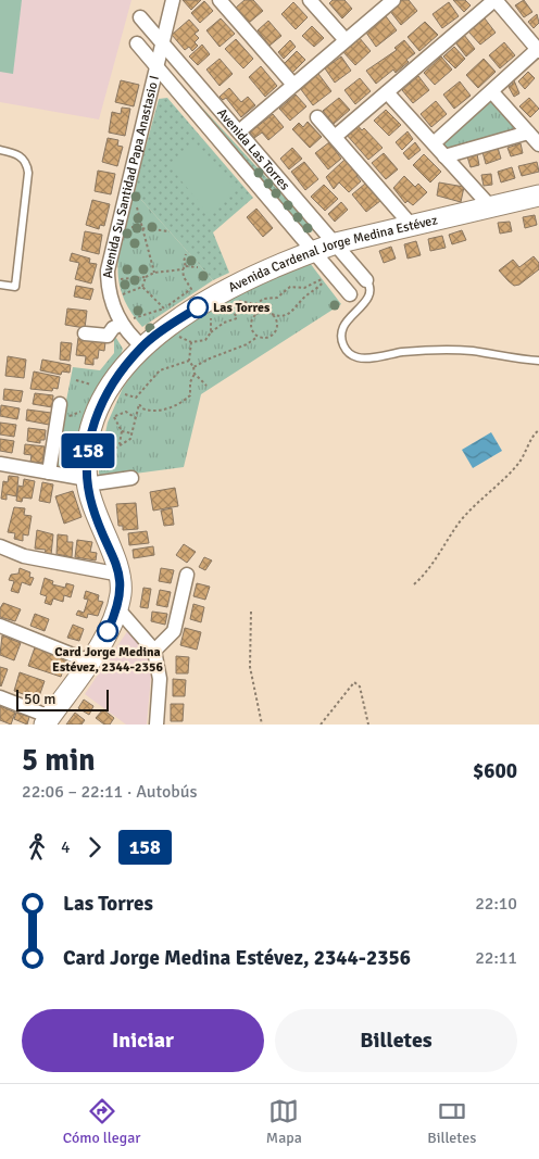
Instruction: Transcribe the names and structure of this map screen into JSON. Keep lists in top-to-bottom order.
{
  "streets": {
    "street": ["Avenida Las Torres", "Avenida Su Santidad Papa Anastasio I", "Avenida Cardenal Jorge Medina Estévez"]
  },
  "crossings": [
    ["Avenida Las Torres", "Avenida Su Santidad Papa Anastasio I"],
    ["Avenida Las Torres", "Avenida Cardenal Jorge Medina Estévez"],
    ["Avenida Su Santidad Papa Anastasio I", "Avenida Cardenal Jorge Medina Estévez"]
  ],
  "places": ["Las Torres", "Card Jorge Medina Estévez, 2344-2356"],
  "lines": ["bus line 158"],
  "scale_bar": "50 m",
  "page": {
    "on_map": "158",
    "scale": "50 m",
    "heading": ["5 min", "22:06 – 22:11 · Autobús", "$600"],
    "legs": ["4", "158"],
    "list": [
      {
        "name": "Las Torres",
        "value": "22:10"
      },
      {
        "name": "Card Jorge Medina Estévez, 2344-2356",
        "value": "22:11"
      }
    ],
    "buttons": ["Iniciar", "Billetes"],
    "tabs": ["Cómo llegar", "Mapa", "Billetes"]
  }
}
